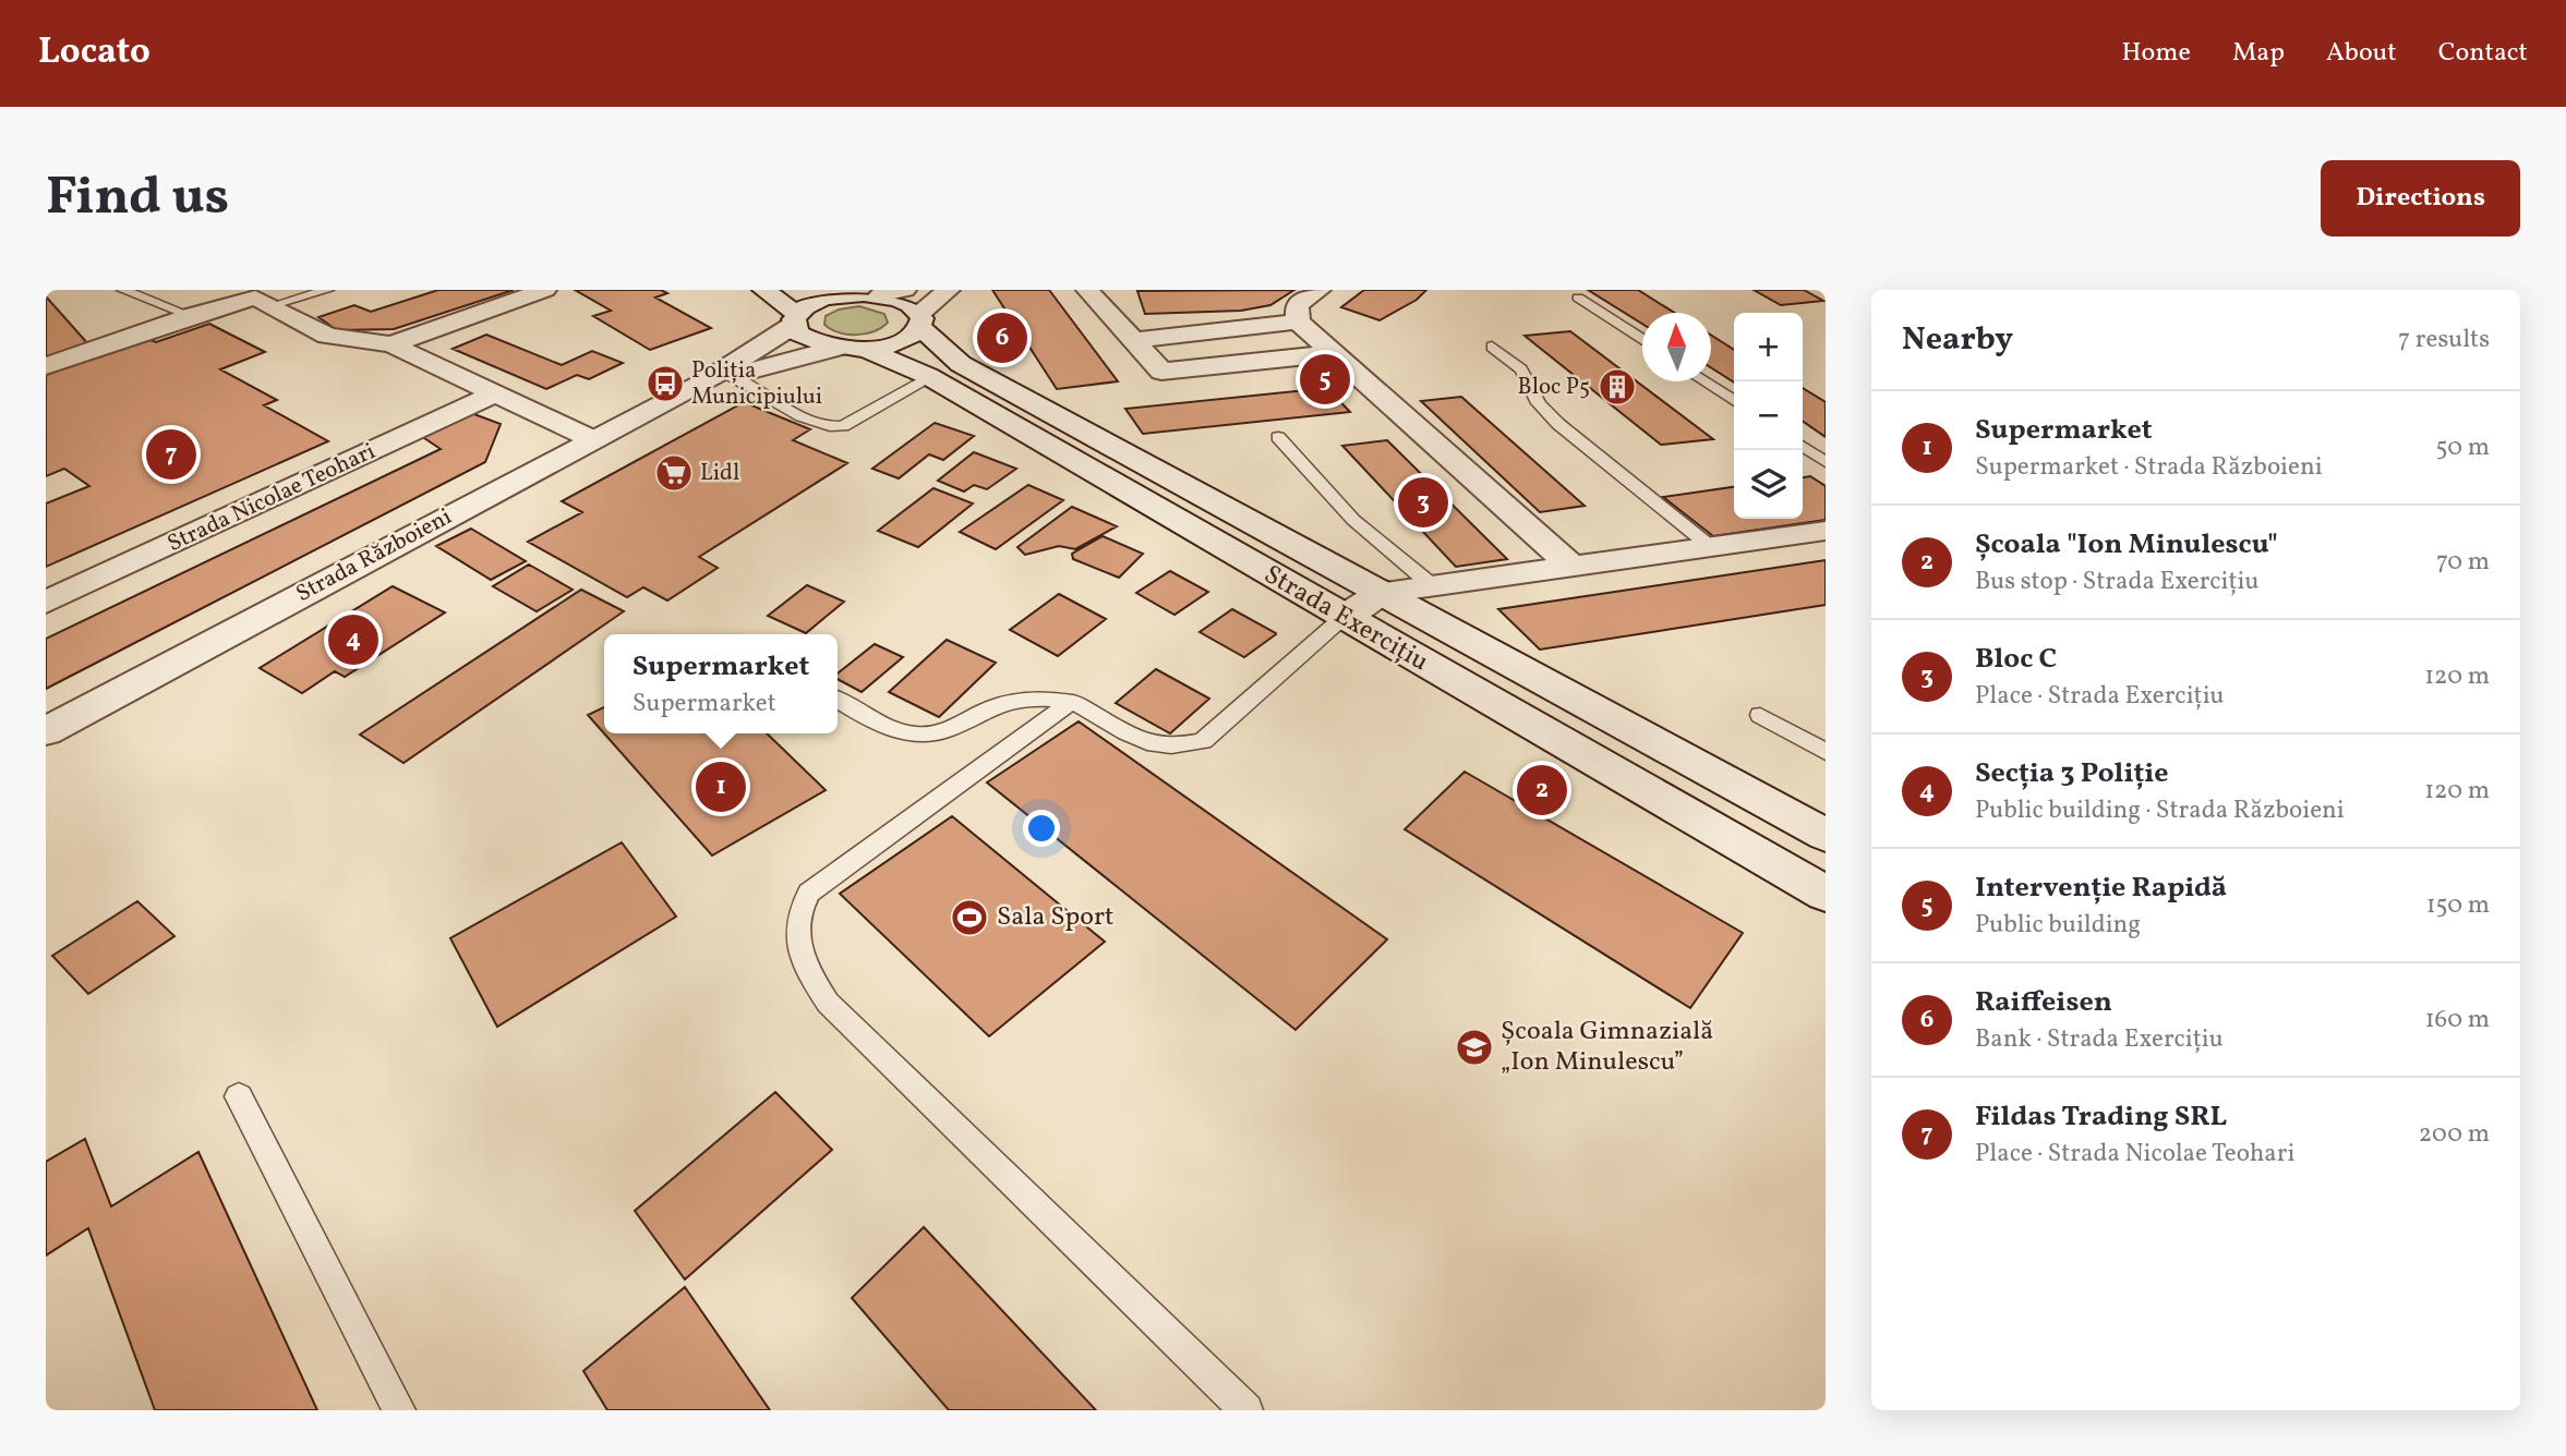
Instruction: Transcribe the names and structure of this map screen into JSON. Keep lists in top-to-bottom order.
{
  "streets": {
    "street": ["Strada Nicolae Teohari", "Strada Războieni", "Strada Exercițiu"]
  },
  "places": {
    "bus stop": ["Poliția Municipiului"],
    "building": ["Bloc P5"],
    "supermarket": ["Lidl"],
    "sports": ["Sala Sport"],
    "school or university": ["Școala Gimnazială „Ion Minulescu”"]
  },
  "north": "top",
  "page": {
    "header": "Locato",
    "nav": [
      "Home",
      "Map",
      "About",
      "Contact"
    ],
    "buttons": "Directions",
    "title": "Find us",
    "heading": ["Nearby", "7 results"],
    "pins": [
      "6",
      "5",
      "7",
      "3",
      "4",
      "1",
      "2"
    ],
    "map_buttons": ["+", "−"],
    "list": [
      {
        "mark": "1",
        "name": "Supermarket",
        "note": "Supermarket · Strada Războieni",
        "value": "50 m"
      },
      {
        "mark": "2",
        "name": "Școala \"Ion Minulescu\"",
        "note": "Bus stop · Strada Exercițiu",
        "value": "70 m"
      },
      {
        "mark": "3",
        "name": "Bloc C",
        "note": "Place · Strada Exercițiu",
        "value": "120 m"
      },
      {
        "mark": "4",
        "name": "Secția 3 Poliție",
        "note": "Public building · Strada Războieni",
        "value": "120 m"
      },
      {
        "mark": "5",
        "name": "Intervenție Rapidă",
        "note": "Public building",
        "value": "150 m"
      },
      {
        "mark": "6",
        "name": "Raiffeisen",
        "note": "Bank · Strada Exercițiu",
        "value": "160 m"
      },
      {
        "mark": "7",
        "name": "Fildas Trading SRL",
        "note": "Place · Strada Nicolae Teohari",
        "value": "200 m"
      }
    ],
    "popup": ["Supermarket", "Supermarket"]
  }
}
